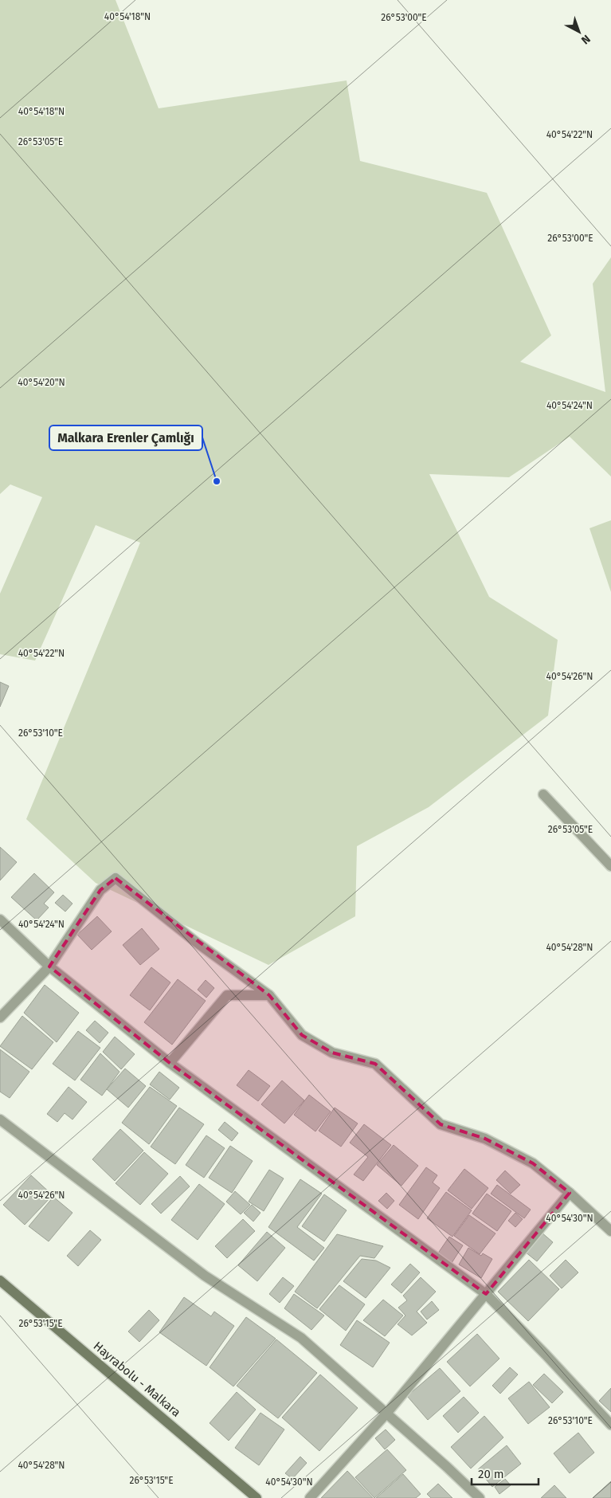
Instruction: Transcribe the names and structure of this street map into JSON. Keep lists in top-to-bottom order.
{
  "streets": {
    "main road": ["Hayrabolu - Malkara"]
  },
  "places": ["Malkara Erenler Çamlığı"],
  "scale_bar": "20 m",
  "north": "bottom right",
  "coordinates": [
    "40°54'18\"N",
    "26°53'00\"E",
    "40°54'22\"N",
    "26°53'05\"E",
    "40°54'20\"N",
    "40°54'24\"N",
    "40°54'26\"N",
    "26°53'10\"E",
    "40°54'28\"N",
    "40°54'30\"N",
    "26°53'15\"E"
  ]
}
